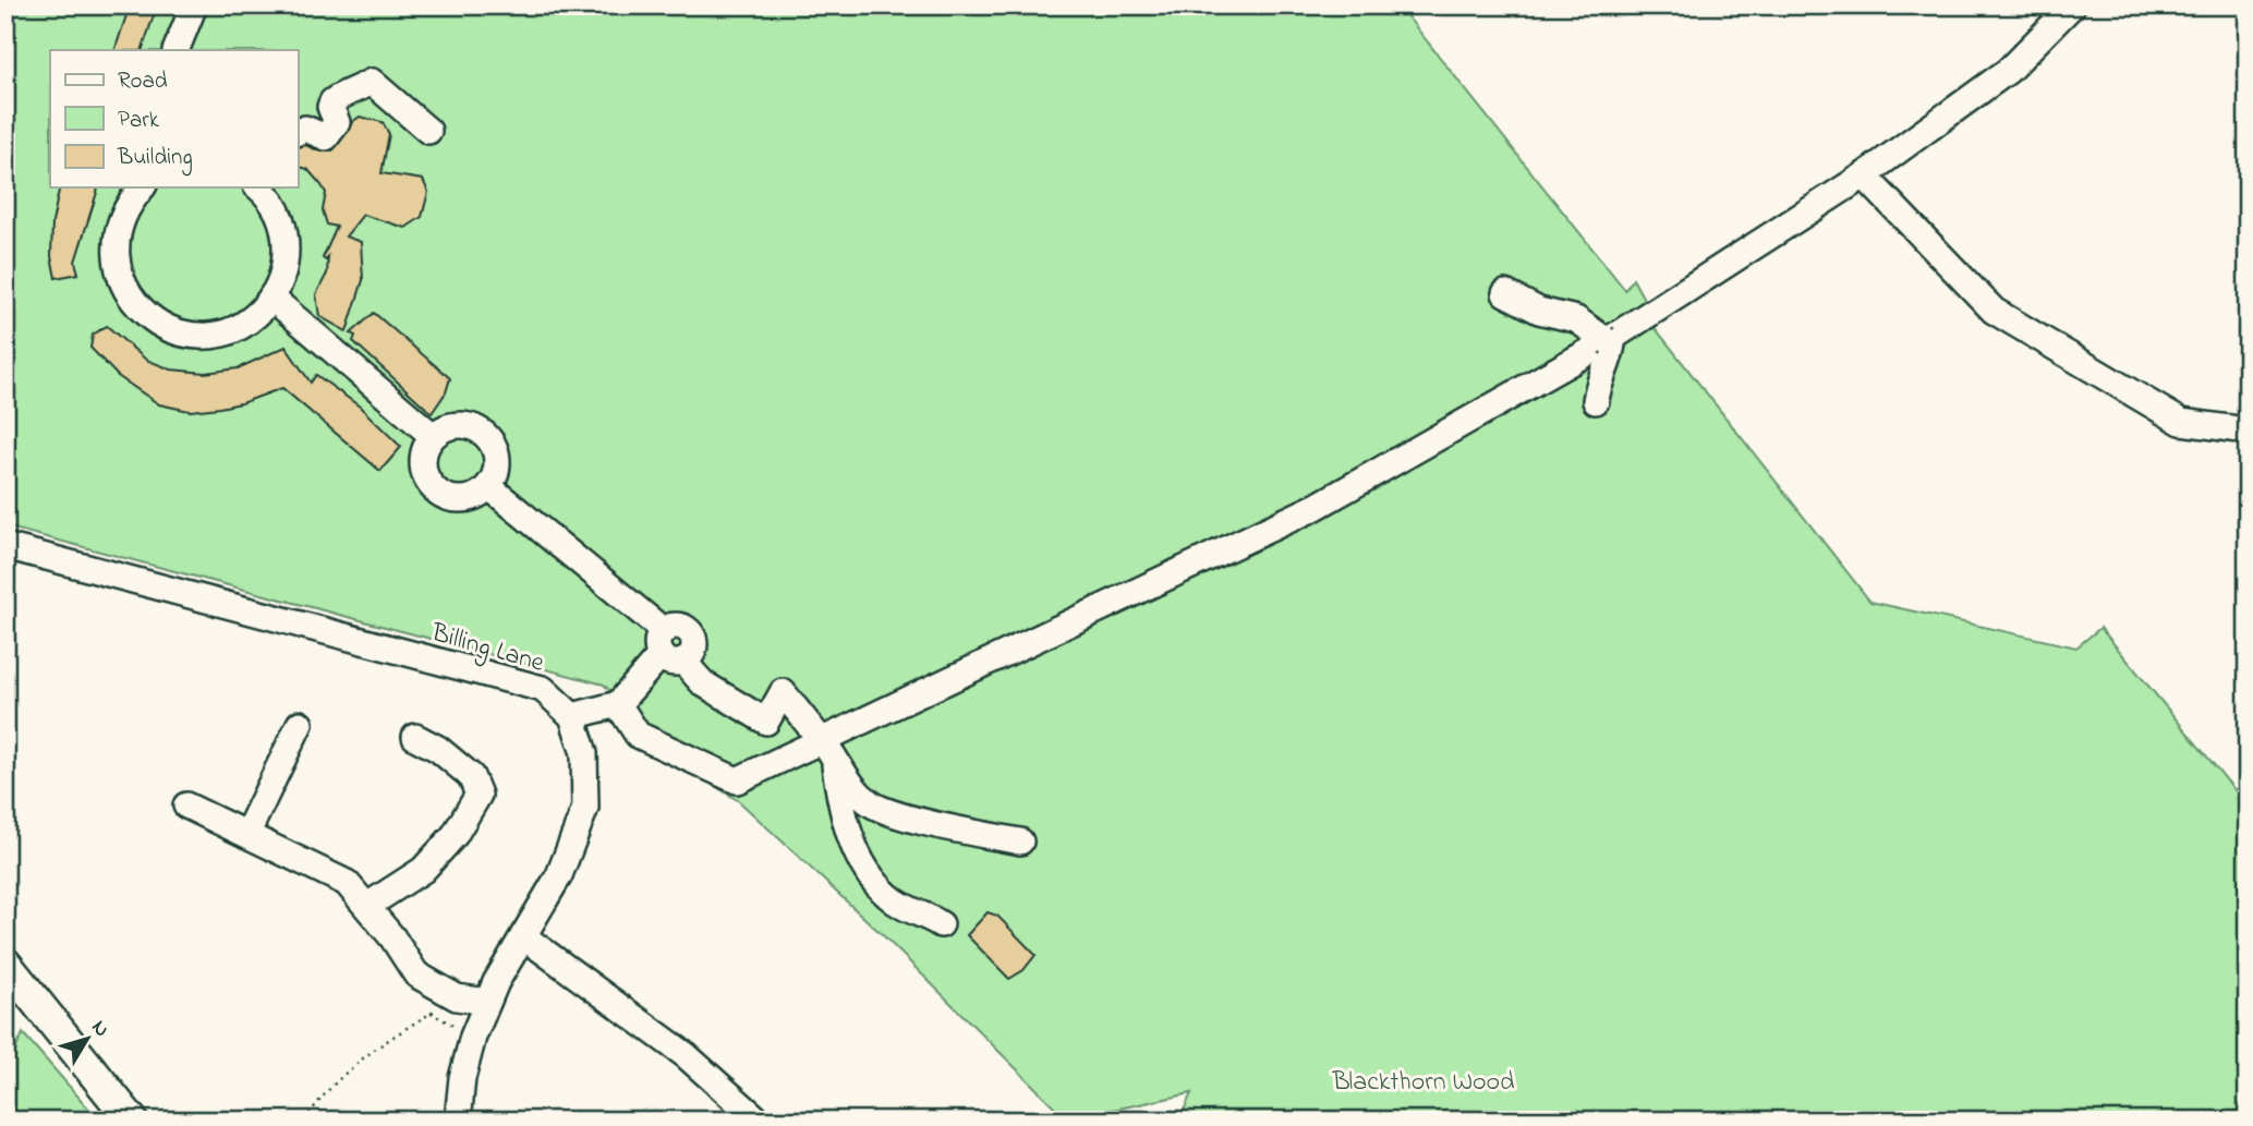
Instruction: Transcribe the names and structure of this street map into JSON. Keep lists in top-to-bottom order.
{
  "streets": {
    "street": ["Billing Lane"]
  },
  "parks": ["Blackthorn Wood"],
  "legend": ["Road", "Park", "Building"],
  "north": "top right"
}
